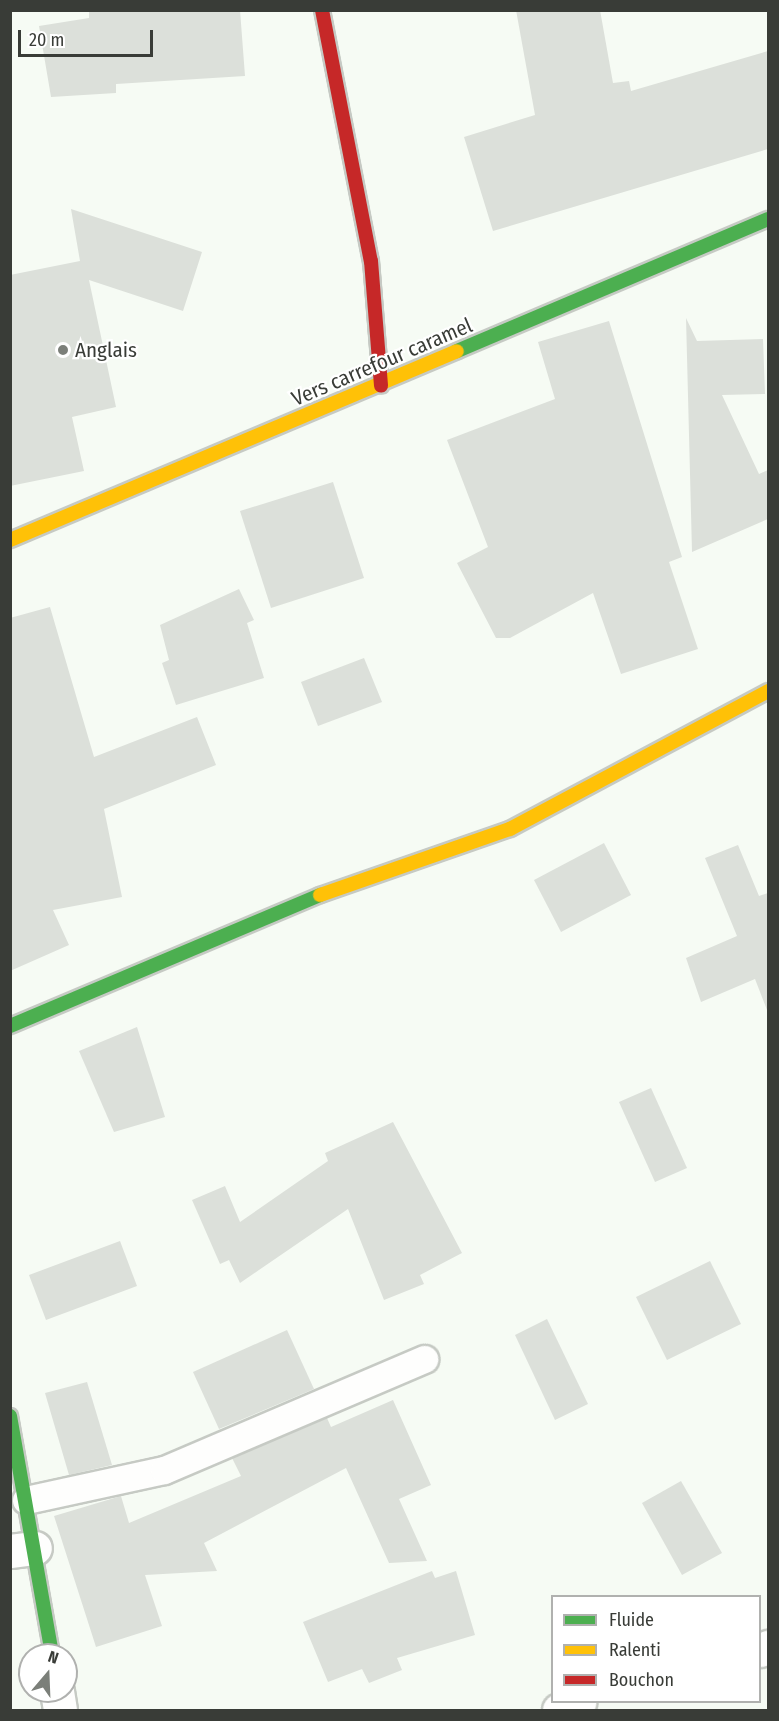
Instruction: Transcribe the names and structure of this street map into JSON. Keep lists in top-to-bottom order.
{
  "streets": {
    "street": ["Vers carrefour caramel"]
  },
  "places": ["Anglais"],
  "legend": ["Fluide", "Ralenti", "Bouchon"],
  "scale_bar": "20 m",
  "north": "top"
}
